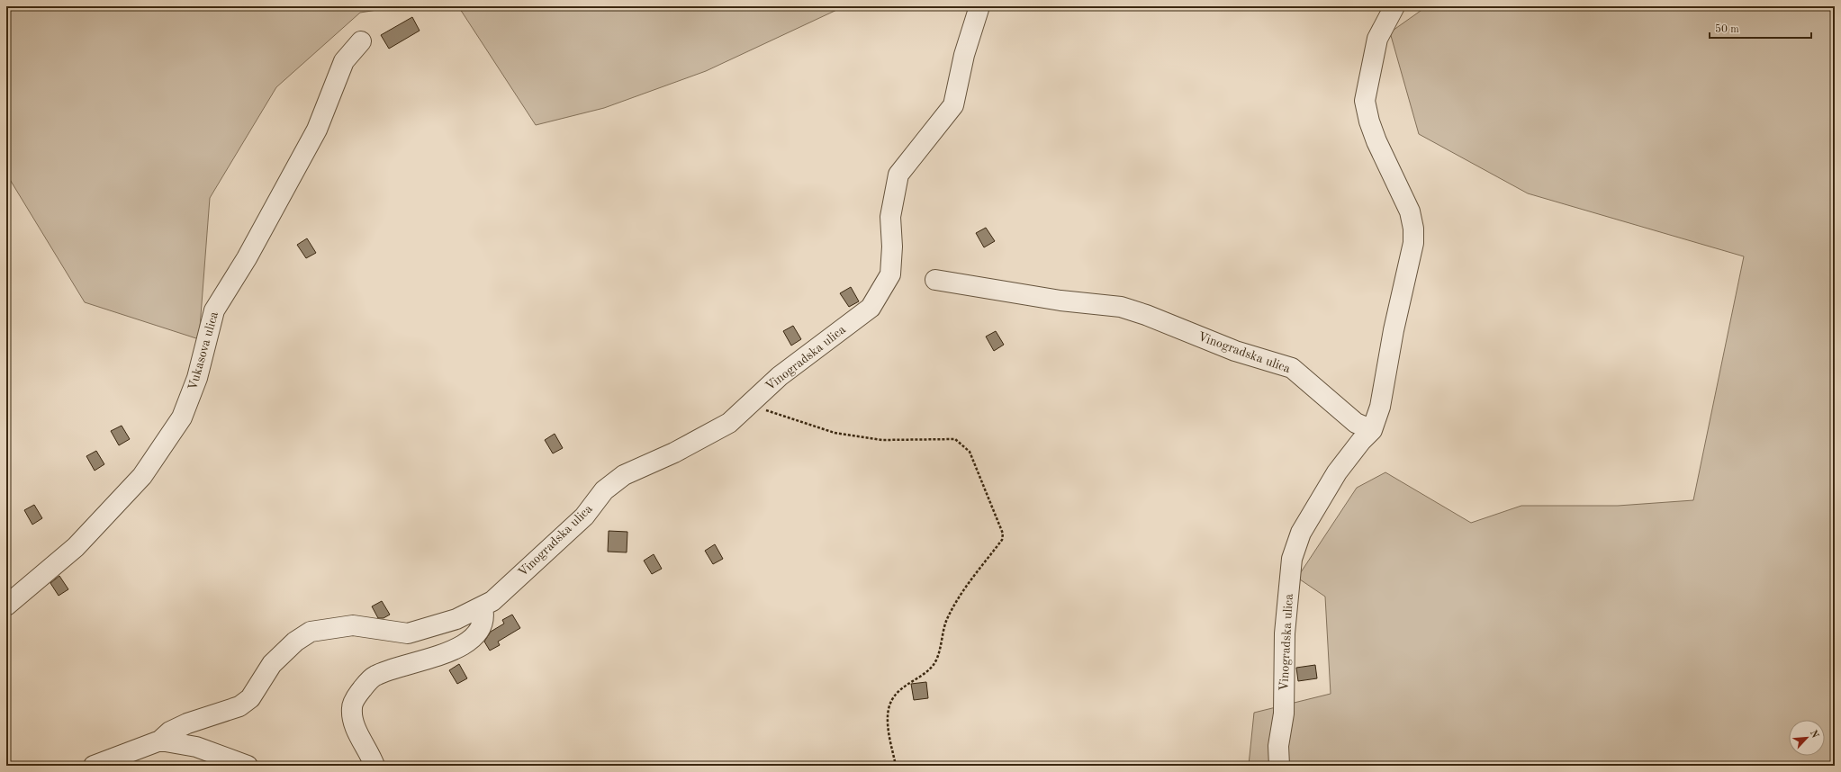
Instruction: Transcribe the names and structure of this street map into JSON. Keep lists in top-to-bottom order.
{
  "streets": {
    "street": ["Vukasova ulica", "Vinogradska ulica"]
  },
  "scale_bar": "50 m",
  "north": "top right"
}
